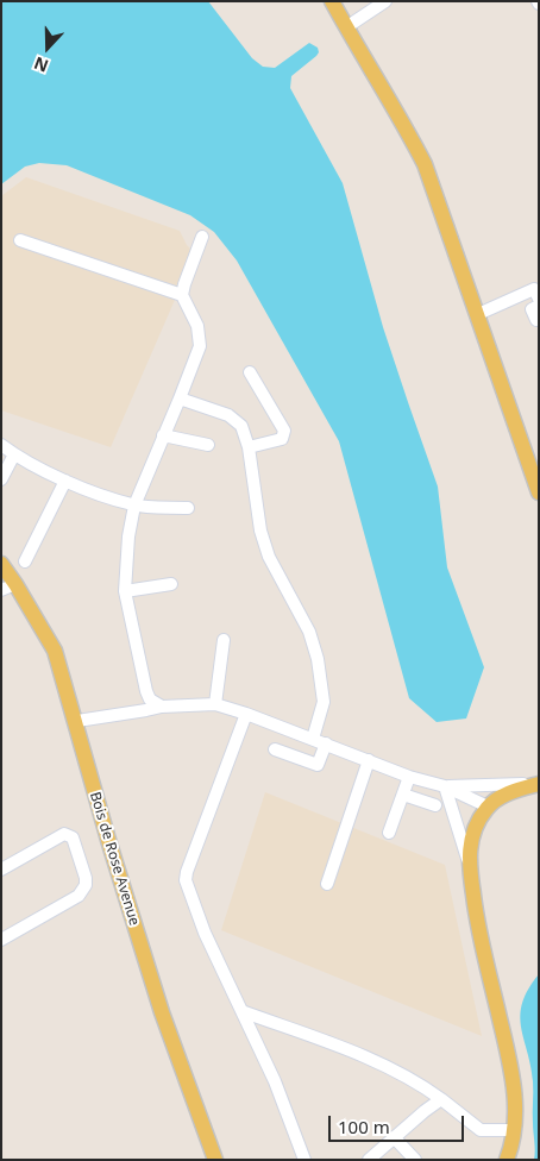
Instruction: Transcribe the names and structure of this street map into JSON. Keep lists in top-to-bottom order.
{
  "streets": {
    "main road": ["Bois de Rose Avenue"]
  },
  "scale_bar": "100 m",
  "north": "bottom"
}
